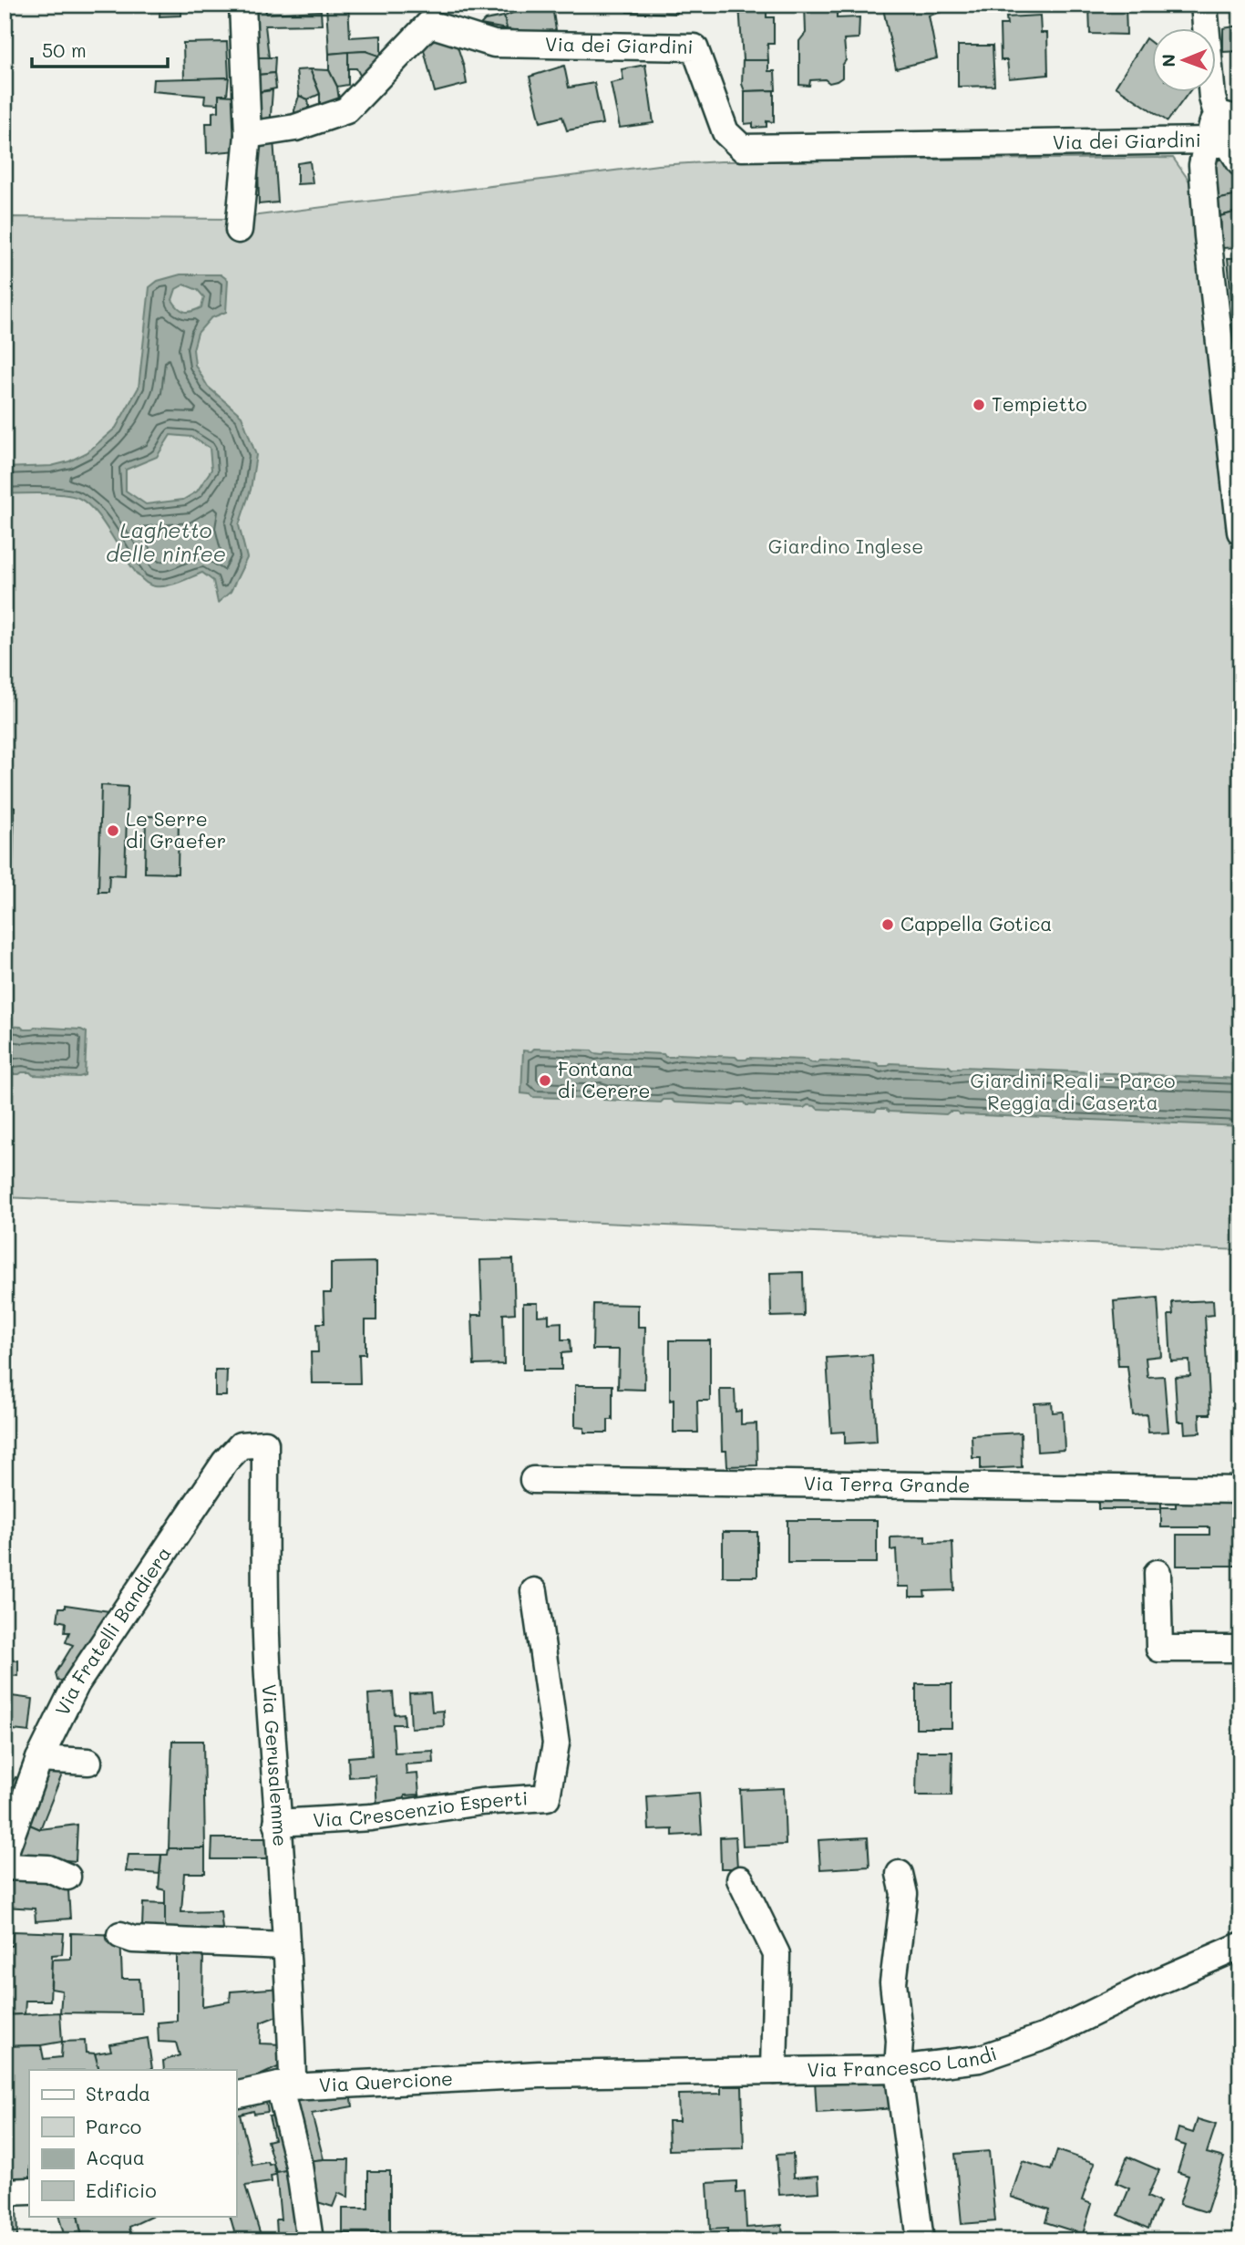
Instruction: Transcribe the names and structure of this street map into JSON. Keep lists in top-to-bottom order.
{
  "streets": {
    "street": [
      "Via dei Giardini",
      "Via Terra Grande",
      "Via Fratelli Bandiera",
      "Via Gerusalemme",
      "Via Crescenzio Esperti",
      "Via Francesco Landi",
      "Via Quercione"
    ]
  },
  "crossings": [
    ["Via Fratelli Bandiera", "Via Gerusalemme"],
    ["Via Gerusalemme", "Via Crescenzio Esperti"],
    ["Via Gerusalemme", "Via Quercione"],
    ["Via Francesco Landi", "Via Quercione"]
  ],
  "water": ["Laghetto delle ninfee"],
  "parks": ["Giardino Inglese", "Giardini Reali - Parco Reggia di Caserta"],
  "places": [
    "Tempietto",
    "Le Serre di Graefer",
    "Cappella Gotica",
    "Fontana di Cerere"
  ],
  "legend": [
    "Strada",
    "Parco",
    "Acqua",
    "Edificio"
  ],
  "scale_bar": "50 m",
  "north": "left"
}
